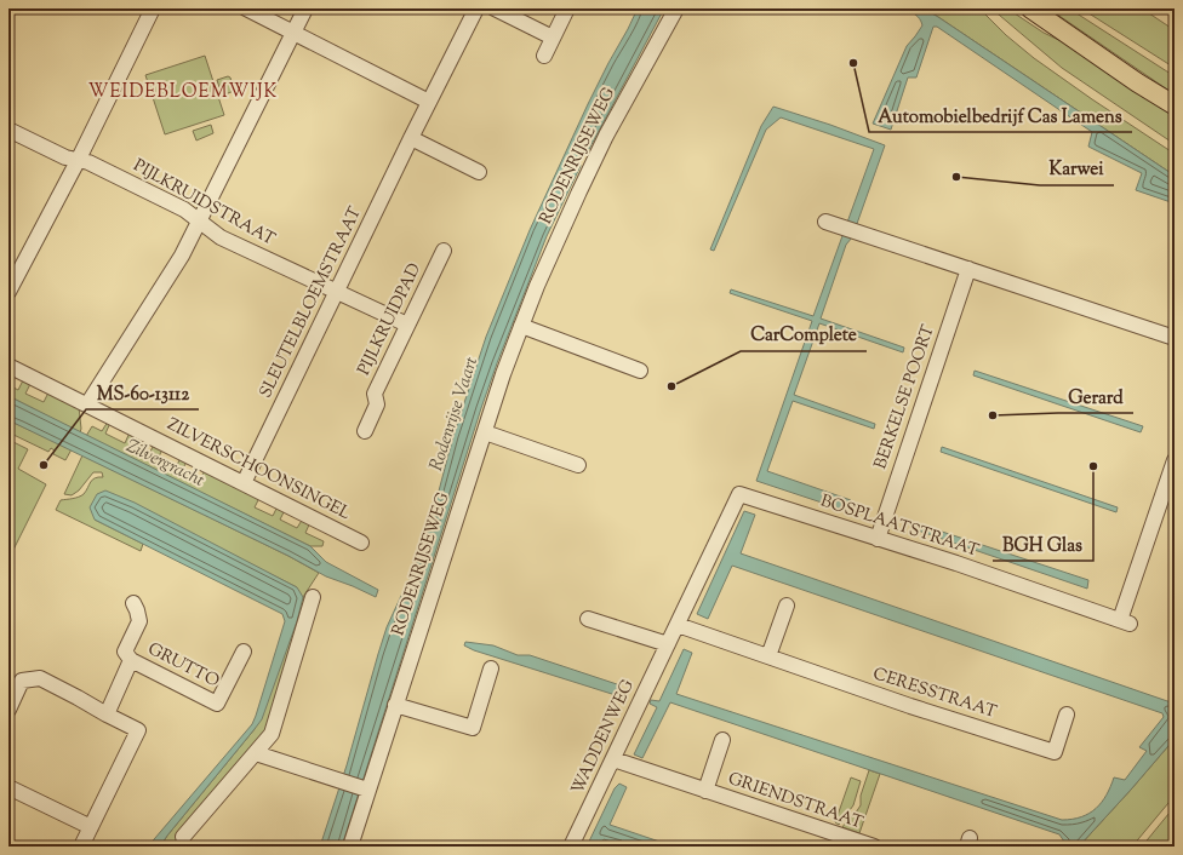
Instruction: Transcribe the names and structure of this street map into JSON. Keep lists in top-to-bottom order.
{
  "streets": {
    "street": [
      "RODENRIJSEWEG",
      "PIJLKRUIDSTRAAT",
      "SLEUTELBLOEMSTRAAT",
      "PIJLKRUIDPAD",
      "BERKELSE POORT",
      "ZILVERSCHOONSINGEL",
      "BOSPLAATSTRAAT",
      "GRUTTO",
      "CERESSTRAAT",
      "WADDENWEG",
      "GRIENDSTRAAT"
    ]
  },
  "crossings": [
    ["PIJLKRUIDSTRAAT", "SLEUTELBLOEMSTRAAT"],
    ["PIJLKRUIDSTRAAT", "PIJLKRUIDPAD"],
    ["SLEUTELBLOEMSTRAAT", "ZILVERSCHOONSINGEL"],
    ["BERKELSE POORT", "BOSPLAATSTRAAT"],
    ["BOSPLAATSTRAAT", "WADDENWEG"],
    ["CERESSTRAAT", "WADDENWEG"],
    ["WADDENWEG", "GRIENDSTRAAT"]
  ],
  "districts": ["WEIDEBLOEMWIJK"],
  "water": ["Rodenrijse Vaart", "Zilvergracht"],
  "places": [
    "Automobielbedrijf Cas Lamens",
    "Karwei",
    "CarComplete",
    "Gerard",
    "MS-60-13112",
    "BGH Glas"
  ]
}
